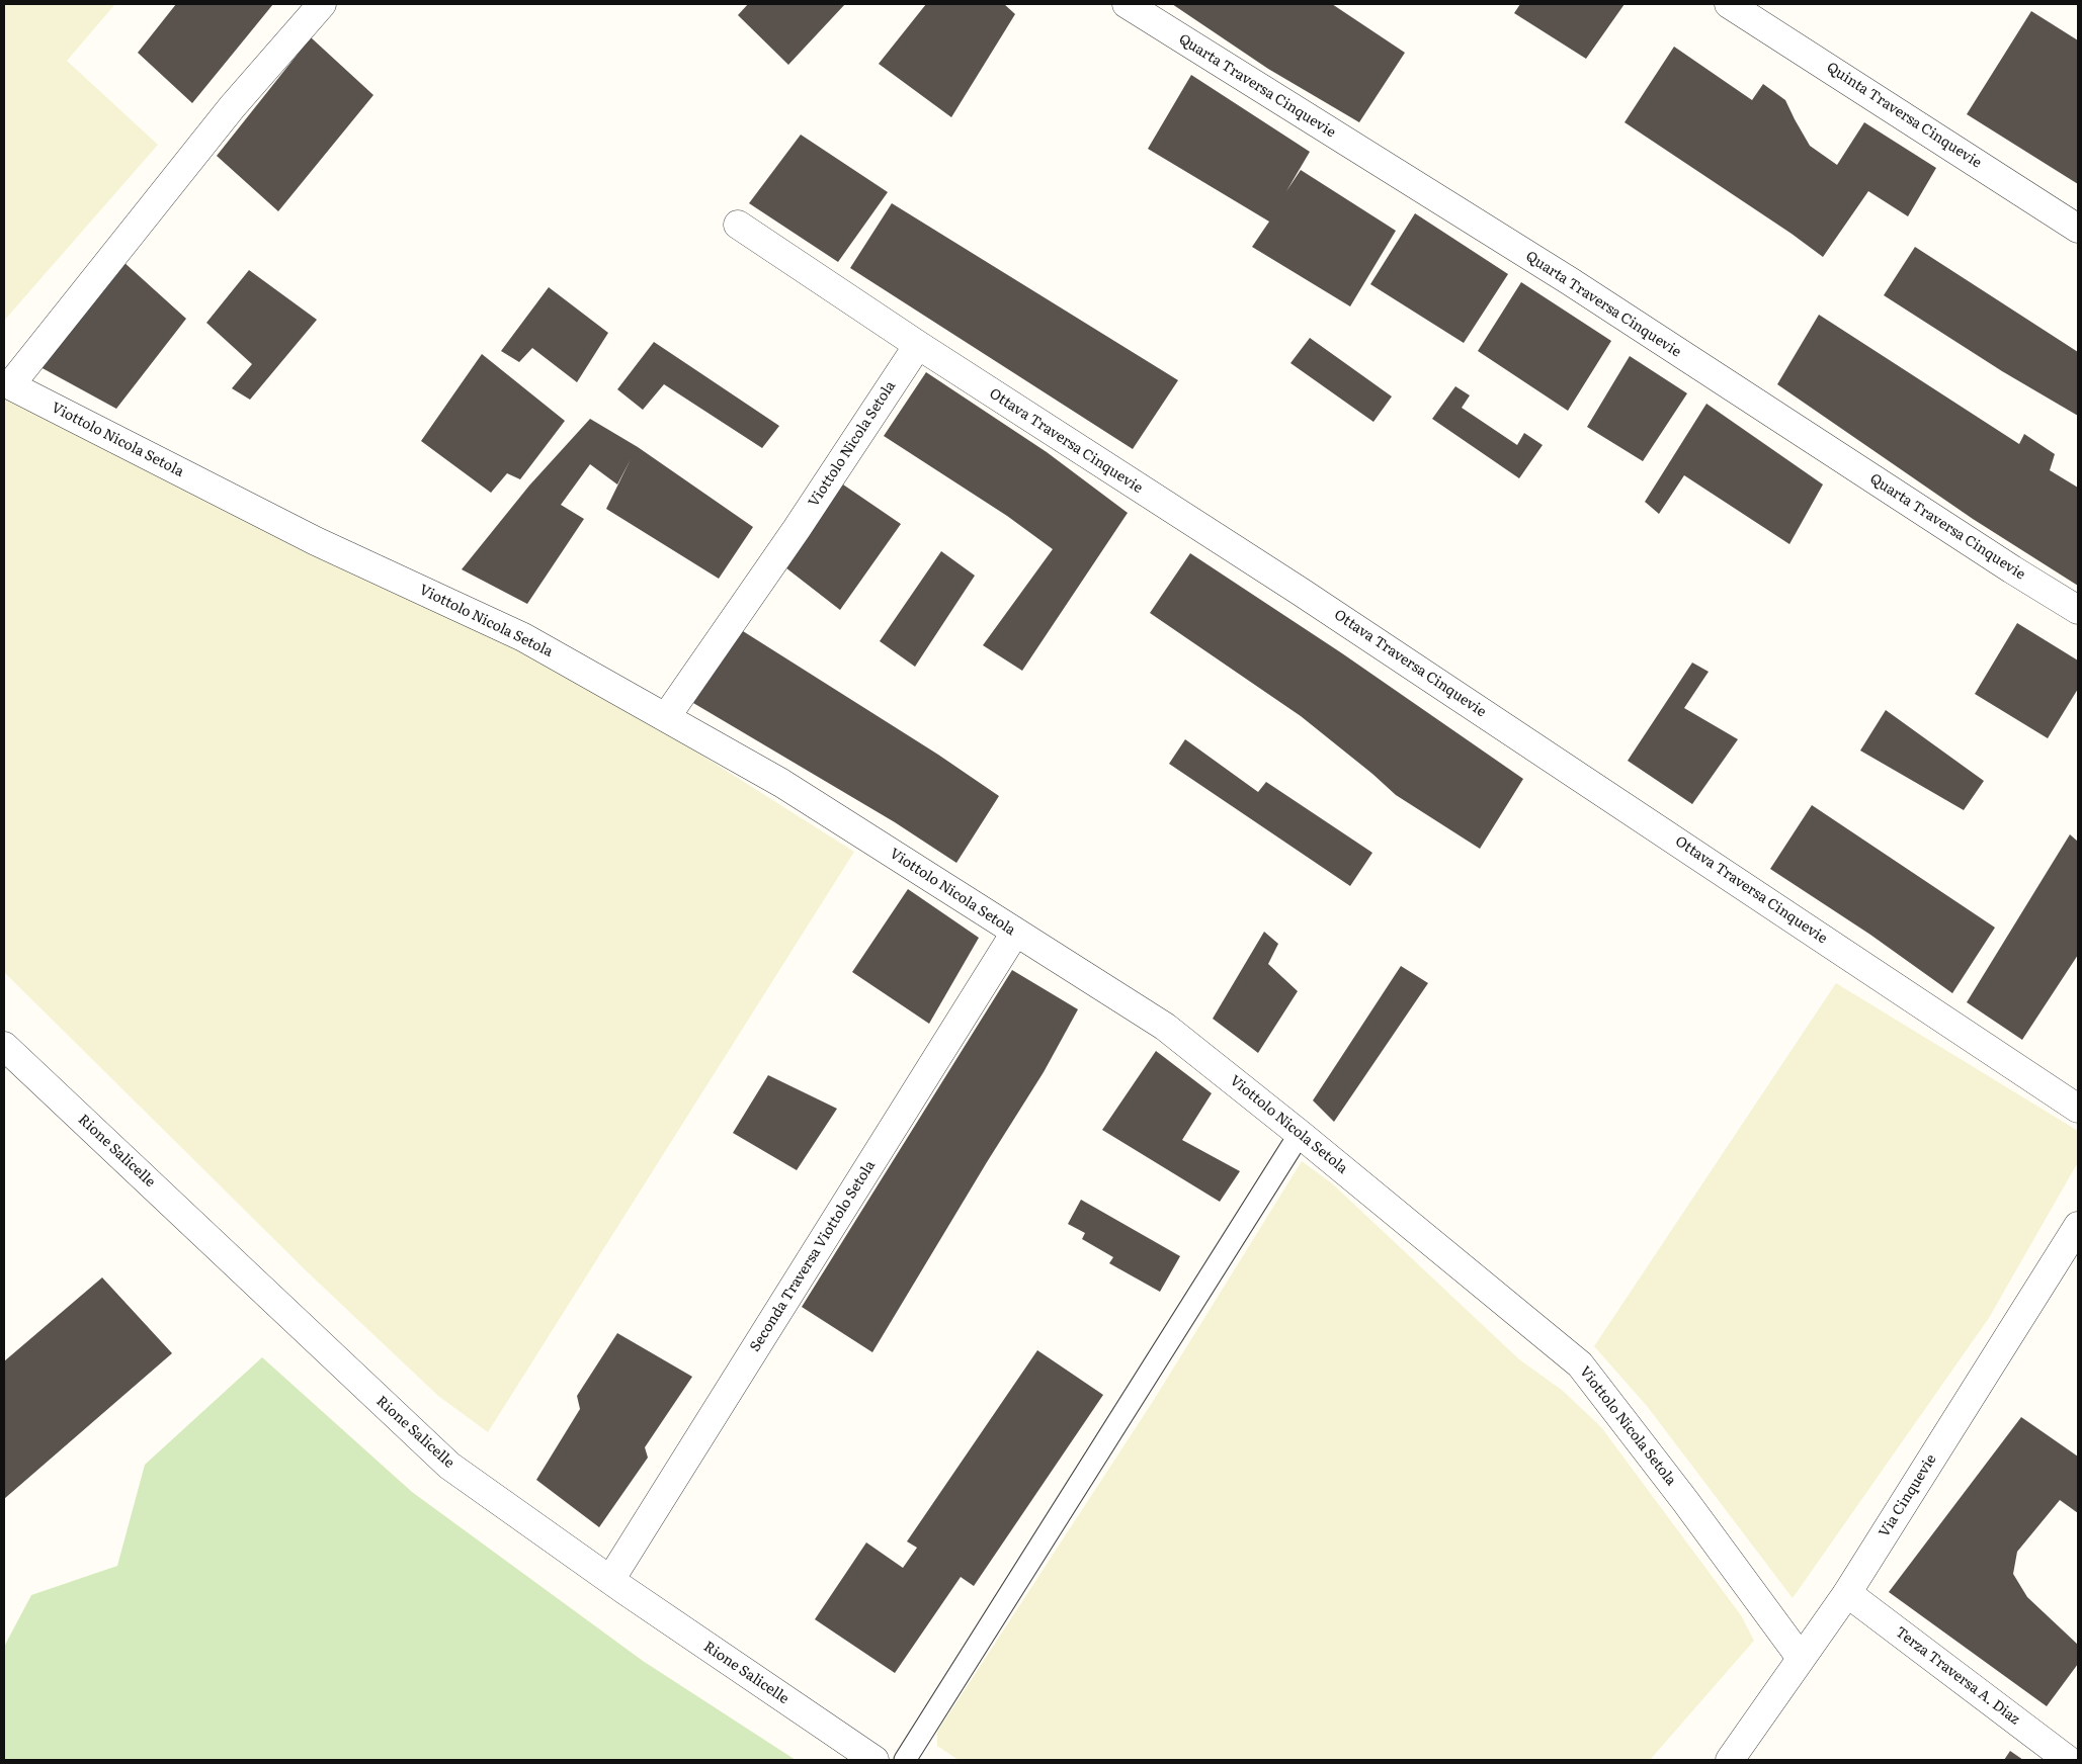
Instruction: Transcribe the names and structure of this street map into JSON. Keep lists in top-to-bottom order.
{
  "streets": {
    "street": [
      "Quarta Traversa Cinquevie",
      "Quinta Traversa Cinquevie",
      "Viottolo Nicola Setola",
      "Ottava Traversa Cinquevie",
      "Rione Salicelle",
      "Seconda Traversa Viottolo Setola",
      "Via Cinquevie",
      "Terza Traversa A. Diaz"
    ]
  },
  "crossings": [
    ["Viottolo Nicola Setola", "Ottava Traversa Cinquevie"],
    ["Viottolo Nicola Setola", "Seconda Traversa Viottolo Setola"],
    ["Viottolo Nicola Setola", "Via Cinquevie"],
    ["Rione Salicelle", "Seconda Traversa Viottolo Setola"],
    ["Via Cinquevie", "Terza Traversa A. Diaz"]
  ]
}
